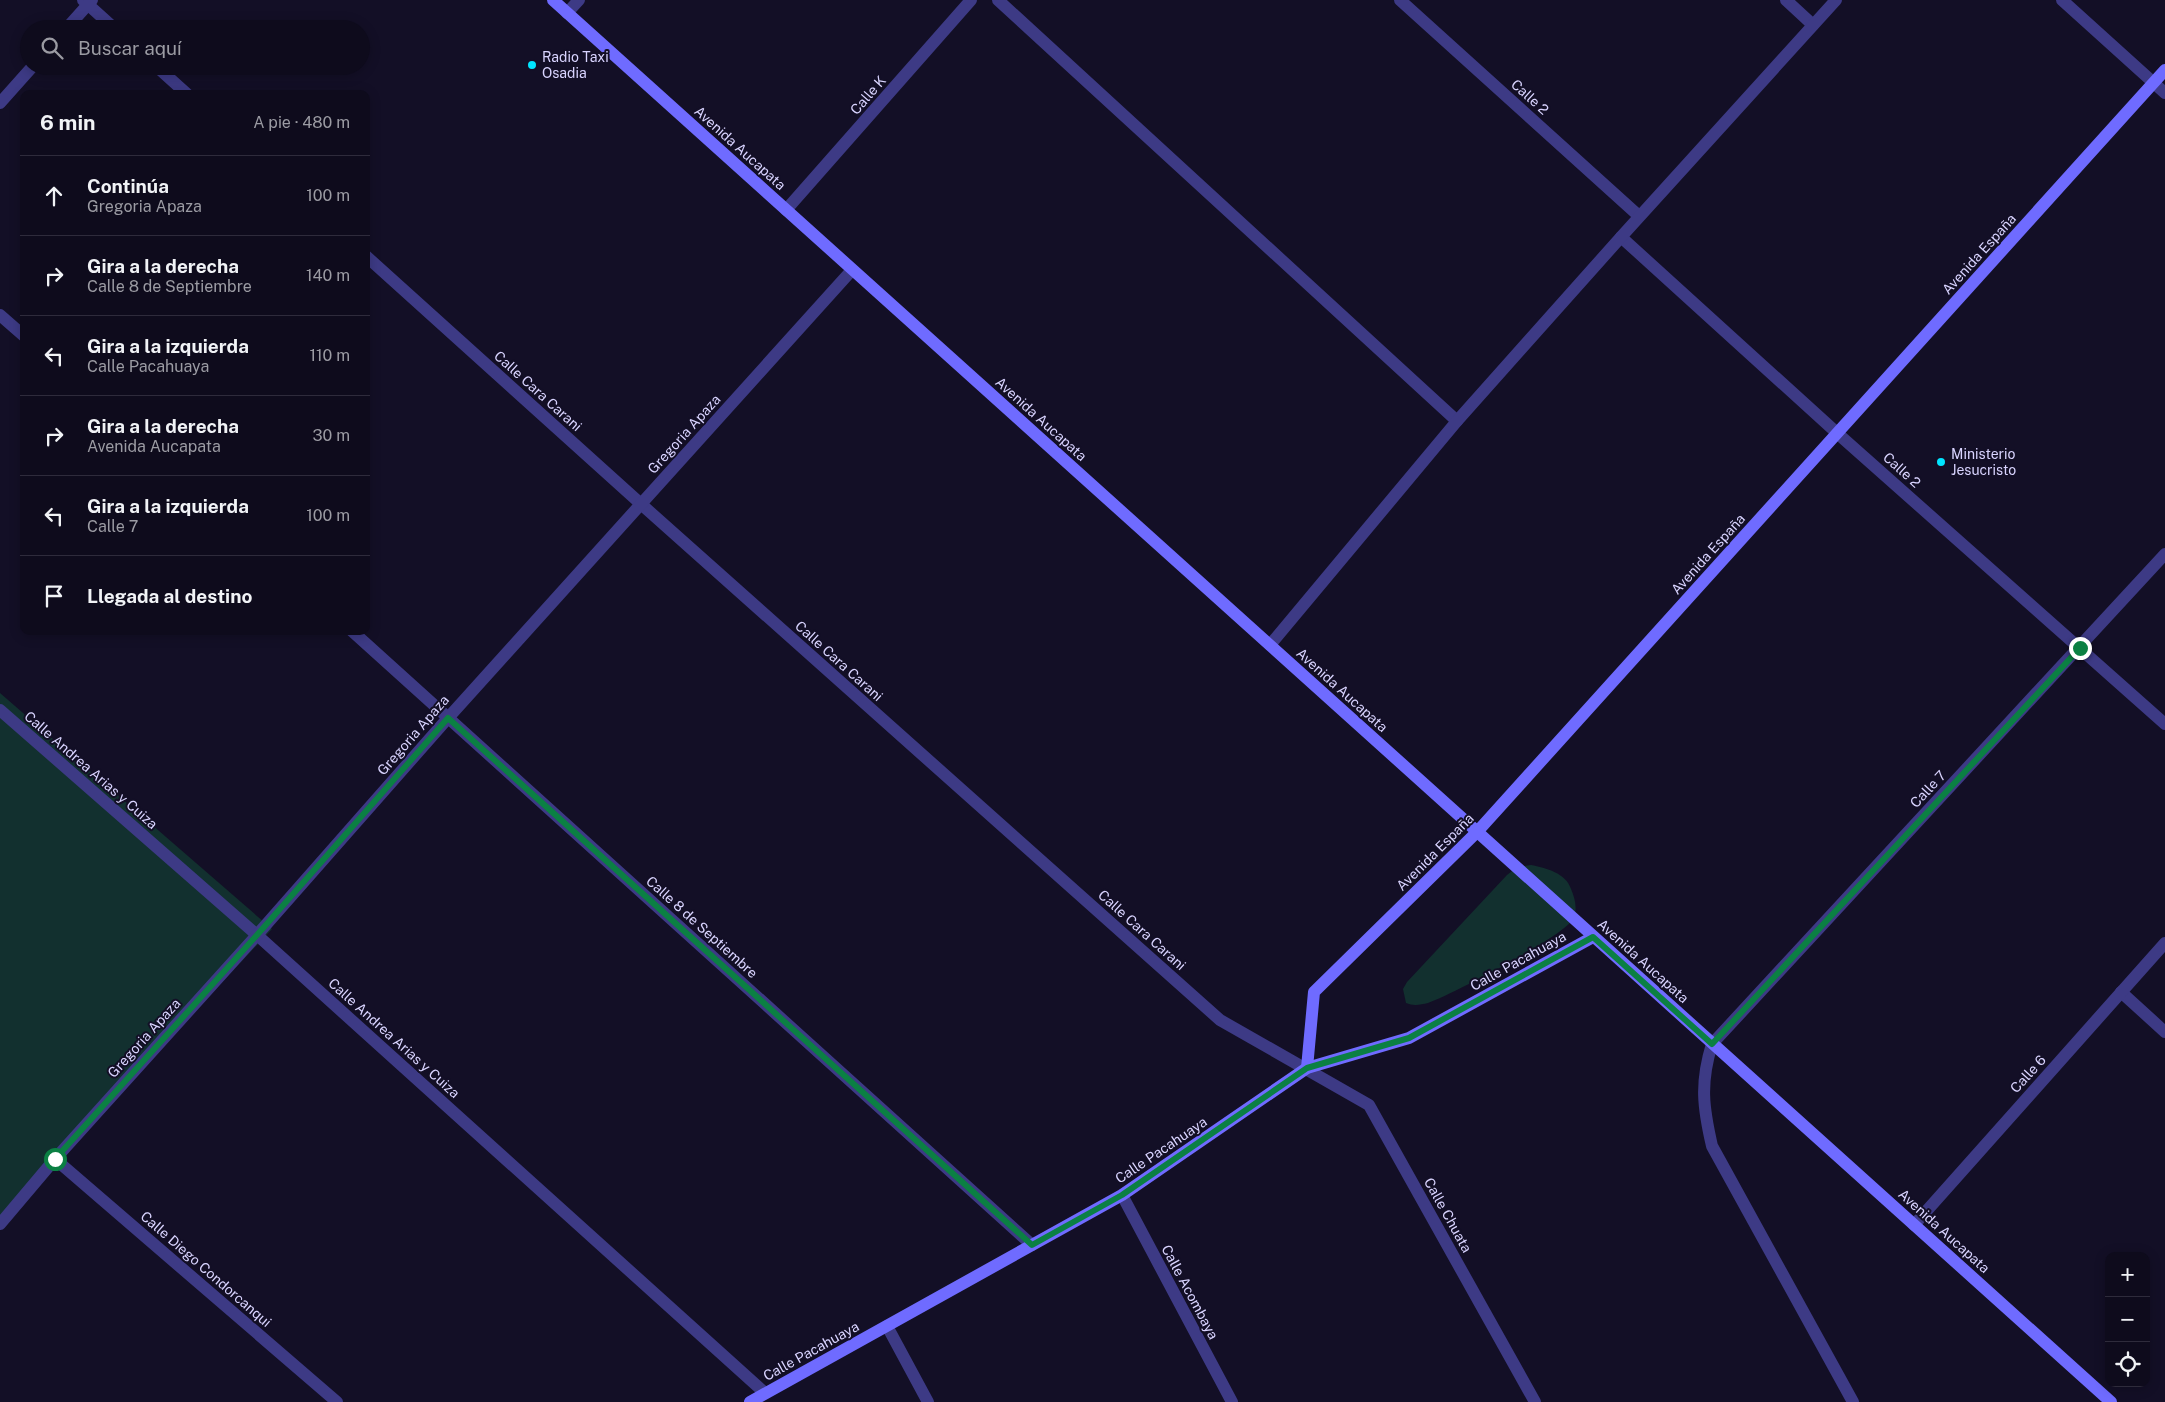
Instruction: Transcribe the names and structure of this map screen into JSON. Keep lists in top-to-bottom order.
{
  "streets": {
    "street": [
      "Calle K",
      "Calle 2",
      "Avenida Aucapata",
      "Avenida España",
      "Calle Cara Carani",
      "Gregoria Apaza",
      "Calle Andrea Arias y Cuiza",
      "Calle 7",
      "Calle 8 de Septiembre",
      "Calle Pacahuaya",
      "Calle 6",
      "Calle Chuata",
      "Calle Diego Condorcanqui",
      "Calle Acombaya"
    ]
  },
  "crossings": [
    ["Calle K", "Avenida Aucapata"],
    ["Calle 2", "Avenida España"],
    ["Calle 2", "Calle 7"],
    ["Avenida Aucapata", "Avenida España"],
    ["Avenida Aucapata", "Gregoria Apaza"],
    ["Avenida Aucapata", "Calle 7"],
    ["Avenida Aucapata", "Calle Pacahuaya"],
    ["Avenida Aucapata", "Calle 6"],
    ["Avenida España", "Calle Cara Carani"],
    ["Avenida España", "Calle Pacahuaya"],
    ["Avenida España", "Calle Chuata"],
    ["Calle Cara Carani", "Gregoria Apaza"],
    ["Calle Cara Carani", "Calle Pacahuaya"],
    ["Calle Cara Carani", "Calle Chuata"],
    ["Gregoria Apaza", "Calle Andrea Arias y Cuiza"],
    ["Gregoria Apaza", "Calle 8 de Septiembre"],
    ["Gregoria Apaza", "Calle Diego Condorcanqui"],
    ["Calle Andrea Arias y Cuiza", "Calle Pacahuaya"],
    ["Calle 8 de Septiembre", "Calle Pacahuaya"],
    ["Calle Pacahuaya", "Calle Chuata"],
    ["Calle Pacahuaya", "Calle Acombaya"]
  ],
  "places": ["Radio Taxi Osadia", "Ministerio Jesucristo"],
  "page": {
    "search": "Buscar aquí",
    "heading": ["6 min", "A pie · 480 m"],
    "list": [
      ["Continúa", "Gregoria Apaza", "100 m"],
      ["Gira a la derecha", "Calle 8 de Septiembre", "140 m"],
      ["Gira a la izquierda", "Calle Pacahuaya", "110 m"],
      ["Gira a la derecha", "Avenida Aucapata", "30 m"],
      ["Gira a la izquierda", "Calle 7", "100 m"],
      "Llegada al destino"
    ],
    "map_buttons": ["+", "−"]
  }
}
